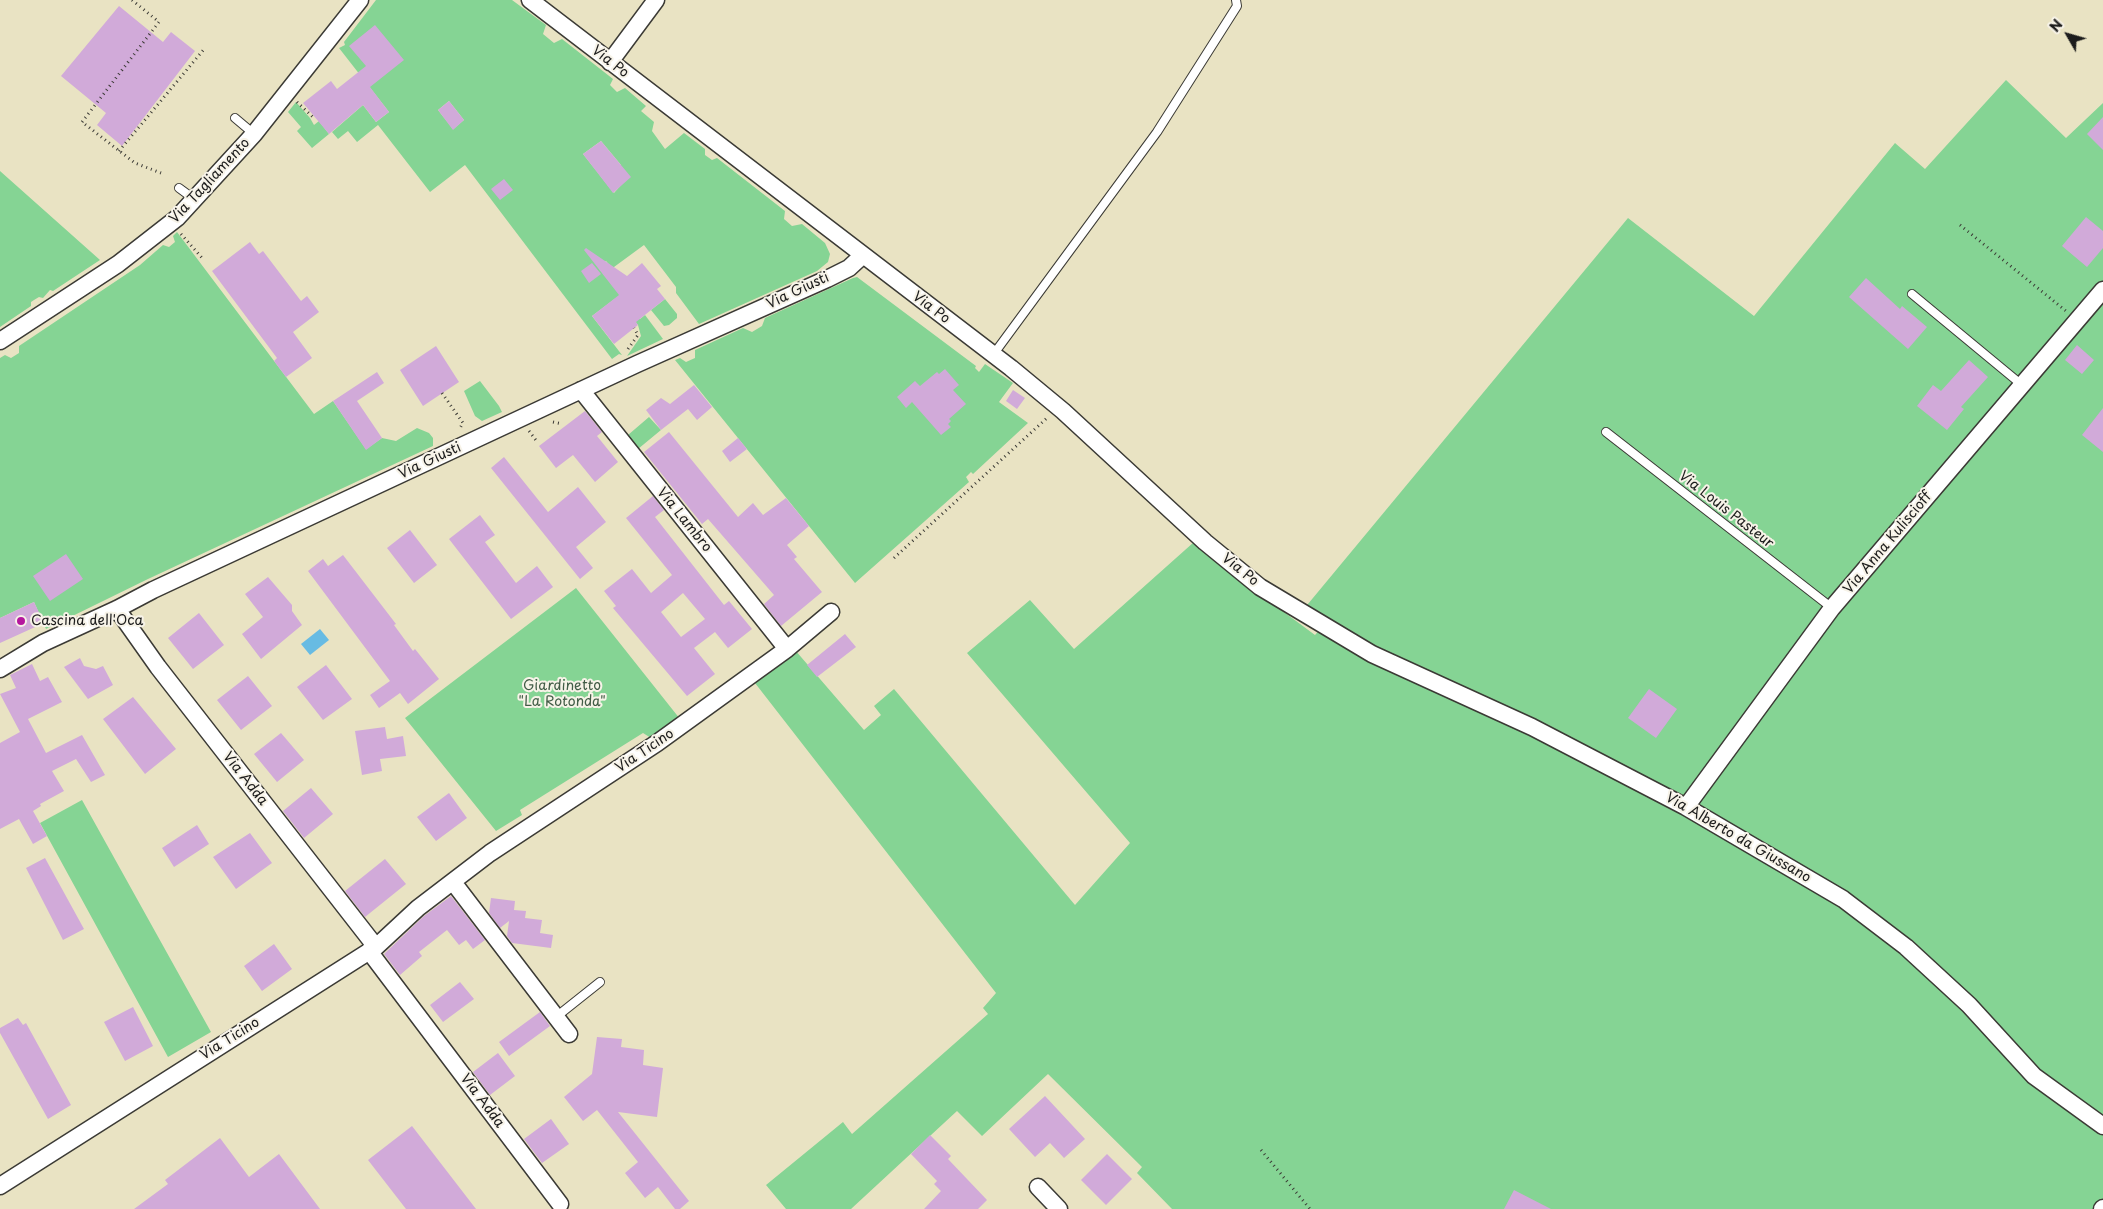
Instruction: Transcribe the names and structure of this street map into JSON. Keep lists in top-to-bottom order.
{
  "streets": {
    "street": [
      "Via Po",
      "Via Tagliamento",
      "Via Giusti",
      "Via Lambro",
      "Via Anna Kuliscioff",
      "Via Ticino",
      "Via Adda",
      "Via Alberto da Giussano"
    ],
    "lane": ["Via Louis Pasteur"]
  },
  "crossings": [
    ["Via Po", "Via Giusti"],
    ["Via Po", "Via Alberto da Giussano"],
    ["Via Giusti", "Via Lambro"],
    ["Via Giusti", "Via Adda"],
    ["Via Louis Pasteur", "Via Anna Kuliscioff"],
    ["Via Lambro", "Via Ticino"],
    ["Via Anna Kuliscioff", "Via Alberto da Giussano"],
    ["Via Ticino", "Via Adda"]
  ],
  "parks": ["Giardinetto \"La Rotonda\""],
  "places": ["Cascina dell'Oca"],
  "north": "top left"
}
